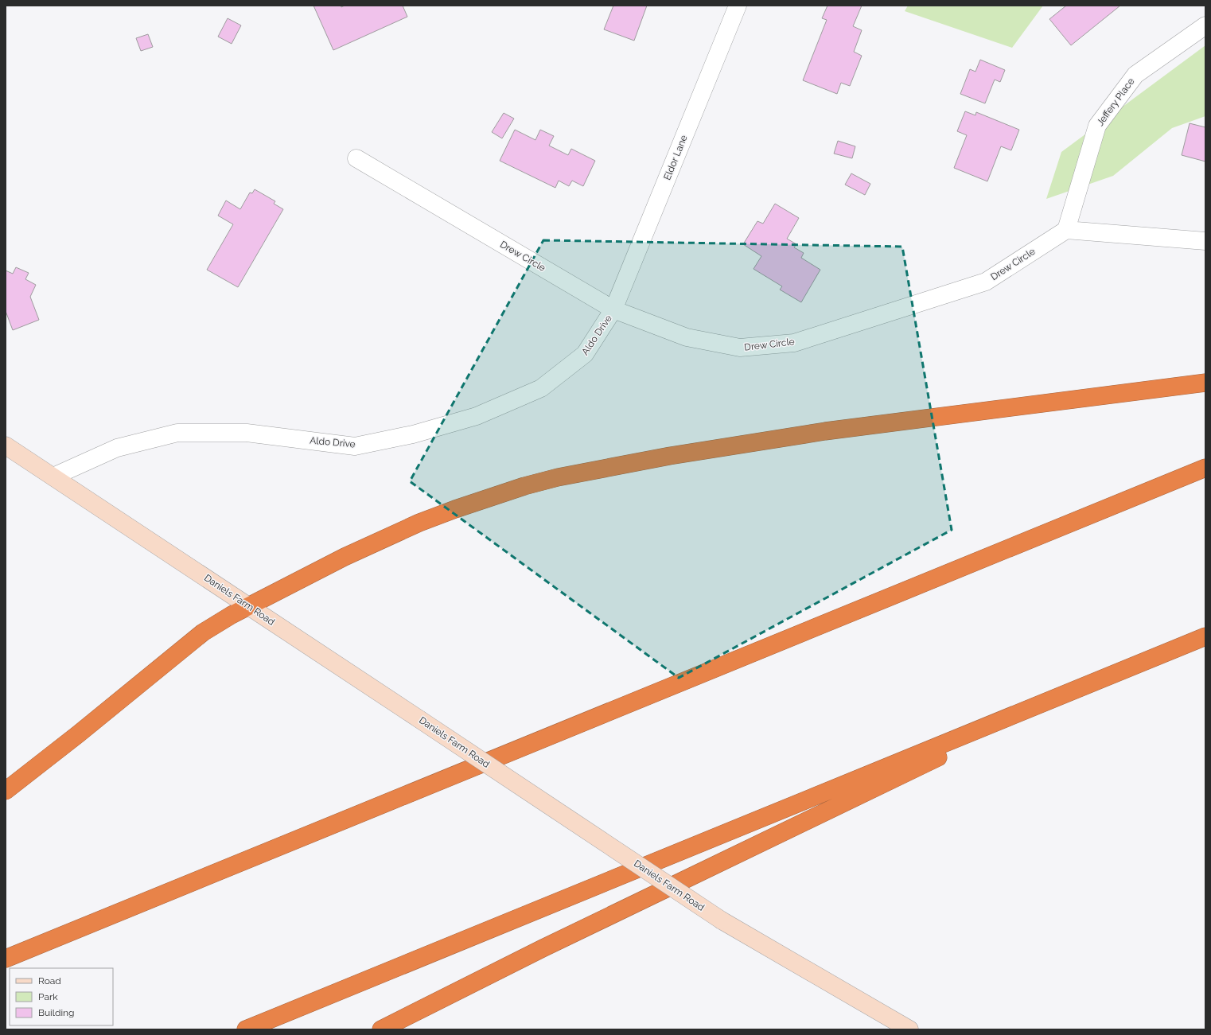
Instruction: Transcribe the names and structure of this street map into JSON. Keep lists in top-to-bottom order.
{
  "streets": {
    "main road": ["Daniels Farm Road"],
    "street": [
      "Jeffery Place",
      "Eldor Lane",
      "Drew Circle",
      "Aldo Drive"
    ]
  },
  "crossings": [
    ["Jeffery Place", "Drew Circle"],
    ["Eldor Lane", "Drew Circle"],
    ["Eldor Lane", "Aldo Drive"],
    ["Drew Circle", "Aldo Drive"],
    ["Aldo Drive", "Daniels Farm Road"]
  ],
  "legend": ["Road", "Park", "Building"]
}
